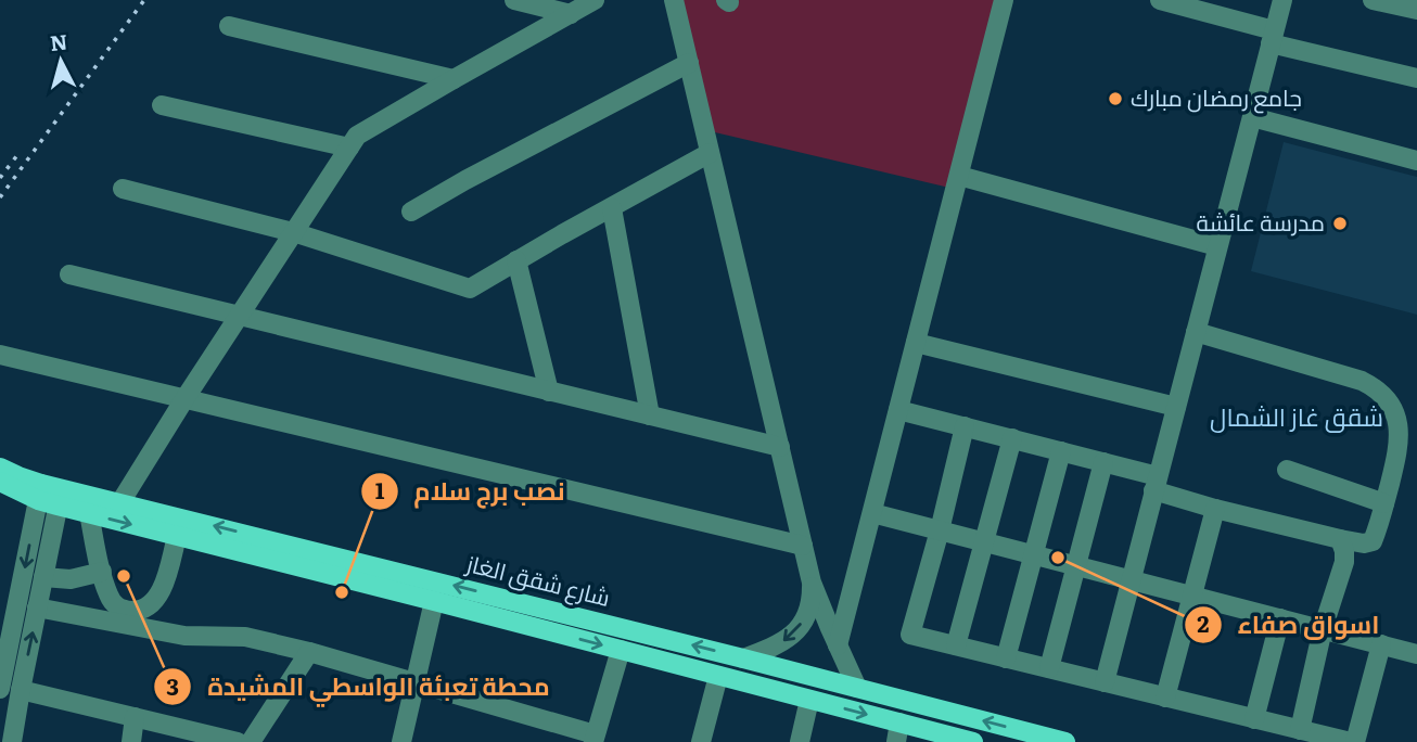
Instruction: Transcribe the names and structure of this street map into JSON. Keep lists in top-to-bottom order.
{
  "streets": {
    "main road": ["شارع شقق الغاز"]
  },
  "districts": ["شقق غاز الشمال"],
  "places": [
    "جامع رمضان مبارك",
    "مدرسة عائشة",
    "اسواق صفاء",
    "محطة تعبئة الواسطي المشيدة",
    "نصب برج سلام"
  ],
  "north": "top"
}
